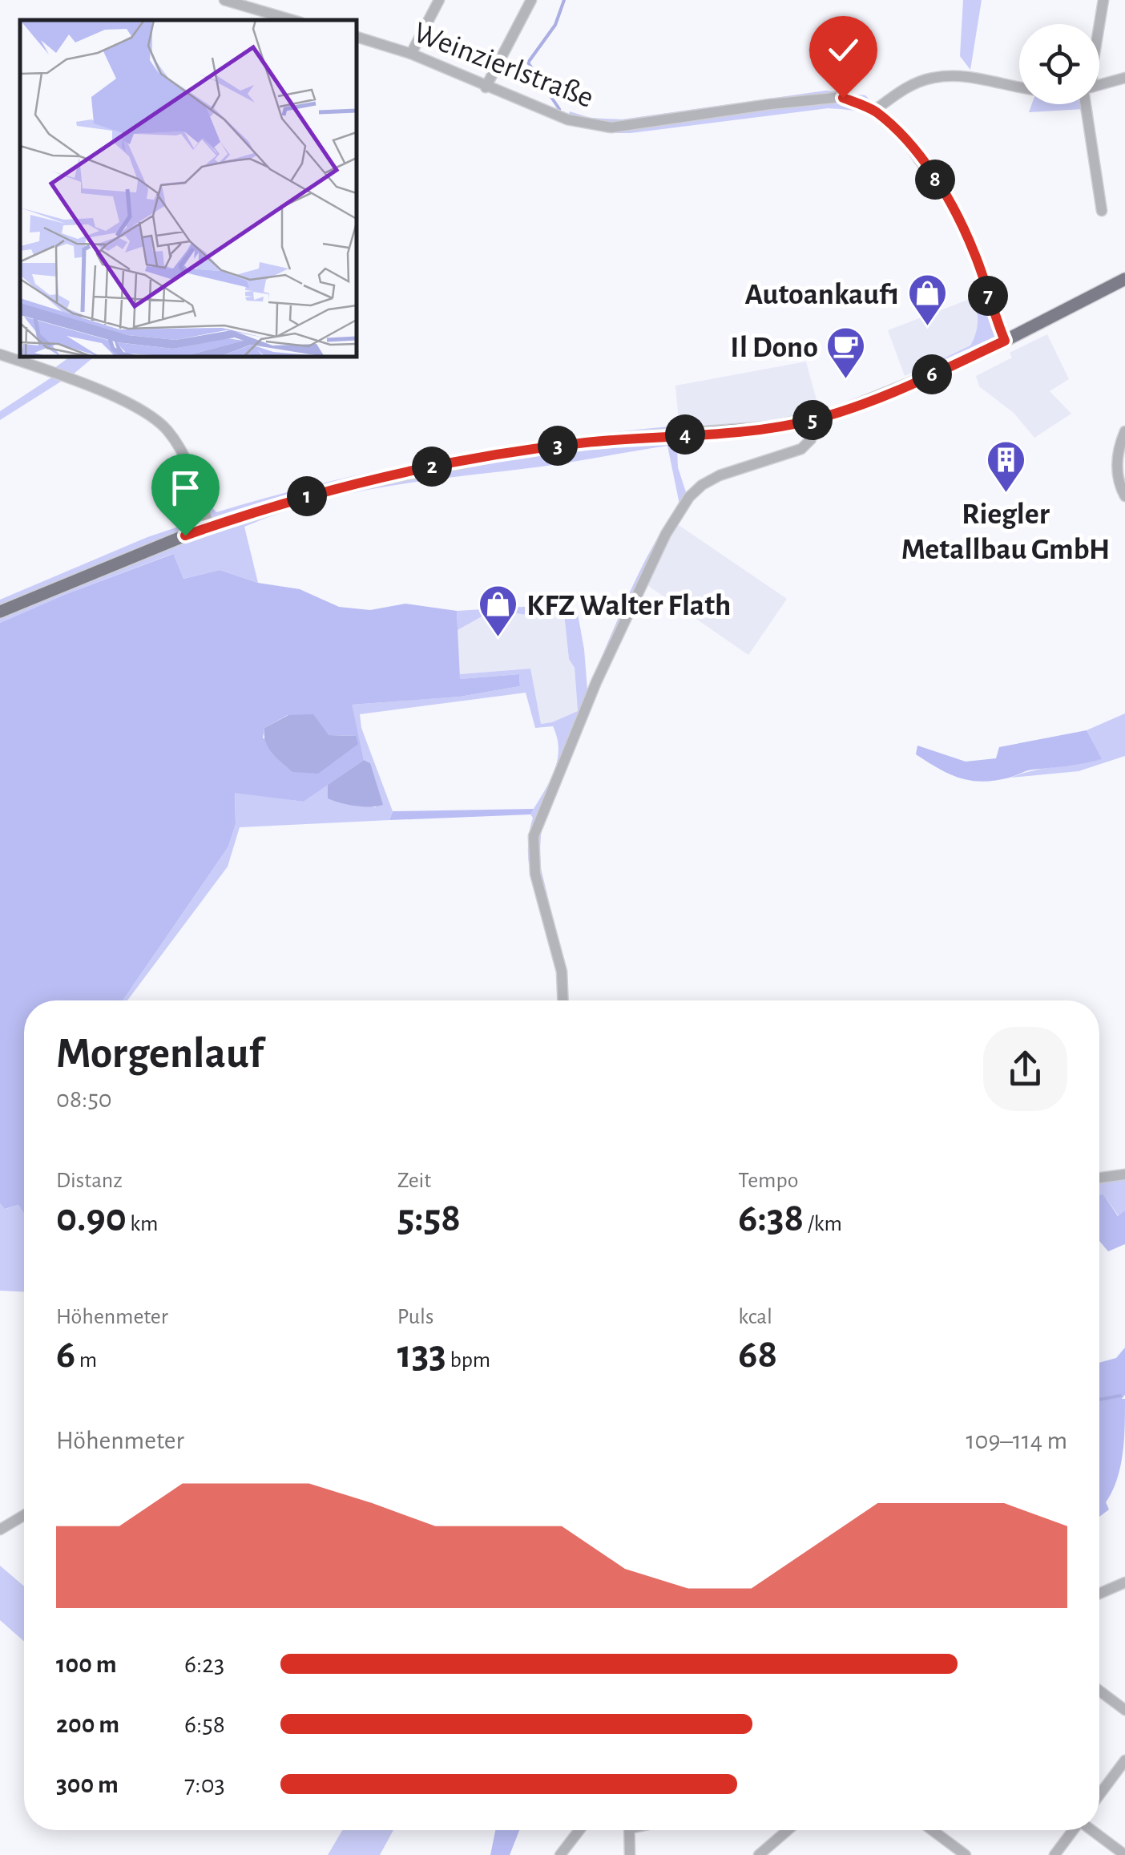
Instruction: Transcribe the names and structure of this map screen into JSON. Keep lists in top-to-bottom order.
{
  "streets": {
    "street": ["Weinzierlstraße"]
  },
  "places": {
    "shop": ["Autoankauf1", "KFZ Walter Flath"],
    "cafe": ["Il Dono"],
    "building": ["Riegler Metallbau GmbH"]
  },
  "page": {
    "pins": [
      "8",
      "7",
      "6",
      "5",
      "4",
      "3",
      "2",
      "1"
    ],
    "heading": ["Morgenlauf", "08:50"],
    "stats": [
      ["Distanz", "0.90 km"],
      ["Zeit", "5:58"],
      ["Tempo", "6:38 /km"],
      ["Höhenmeter", "6 m"],
      ["Puls", "133 bpm"],
      ["kcal", "68"]
    ],
    "chart": ["Höhenmeter", "109–114 m"],
    "list": [
      {
        "name": "100 m",
        "note": "6:23"
      },
      {
        "name": "200 m",
        "note": "6:58"
      },
      {
        "name": "300 m",
        "note": "7:03"
      }
    ]
  }
}
